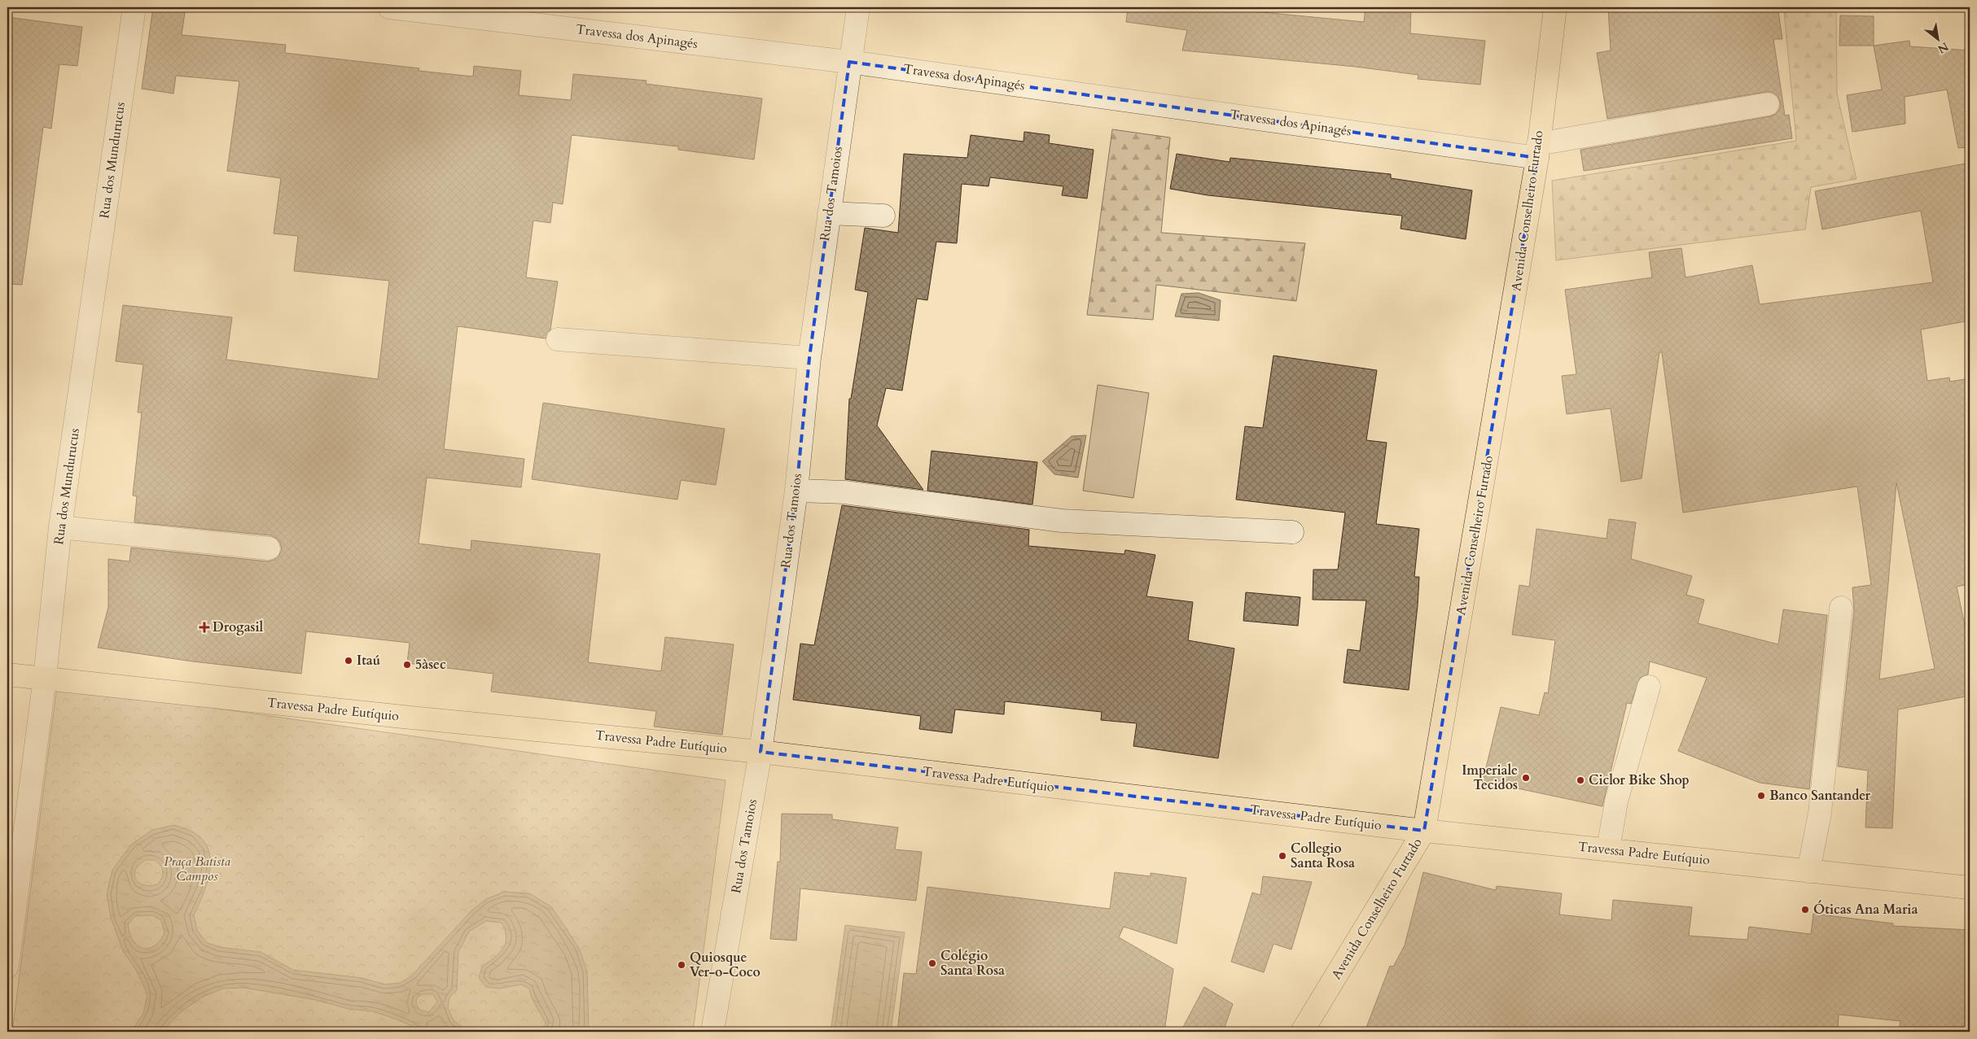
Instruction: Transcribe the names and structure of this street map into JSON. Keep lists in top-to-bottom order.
{
  "streets": {
    "main road": ["Avenida Conselheiro Furtado", "Travessa Padre Eutíquio"],
    "street": ["Travessa dos Apinagés", "Rua dos Mundurucus", "Rua dos Tamoios"]
  },
  "crossings": [
    ["Travessa dos Apinagés", "Rua dos Tamoios"],
    ["Travessa dos Apinagés", "Avenida Conselheiro Furtado"],
    ["Rua dos Mundurucus", "Travessa Padre Eutíquio"],
    ["Rua dos Tamoios", "Travessa Padre Eutíquio"],
    ["Avenida Conselheiro Furtado", "Travessa Padre Eutíquio"]
  ],
  "parks": ["Praça Batista Campos"],
  "places": {
    "health": ["Drogasil"],
    "other": [
      "Itaú",
      "5àsec",
      "Imperiale Tecidos",
      "Ciclor Bike Shop",
      "Banco Santander",
      "Collegio Santa Rosa",
      "Óticas Ana Maria",
      "Colégio Santa Rosa",
      "Quiosque Ver-o-Coco"
    ]
  },
  "north": "bottom right"
}
